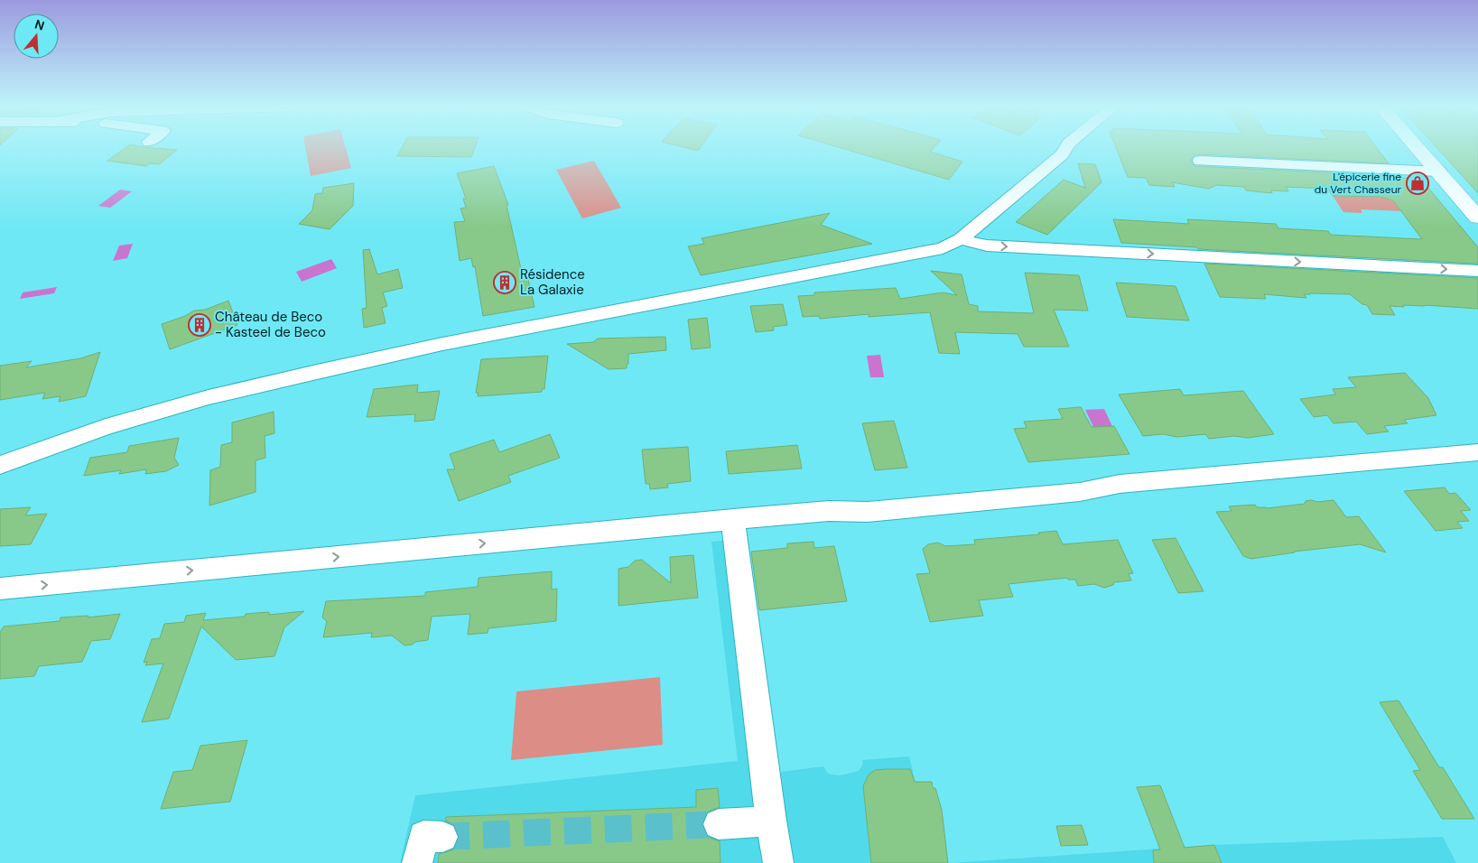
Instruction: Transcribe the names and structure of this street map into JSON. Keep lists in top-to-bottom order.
{
  "places": {
    "shop": ["L'épicerie fine du Vert Chasseur"],
    "building": ["Résidence La Galaxie", "Château de Beco - Kasteel de Beco"]
  },
  "north": "top"
}
